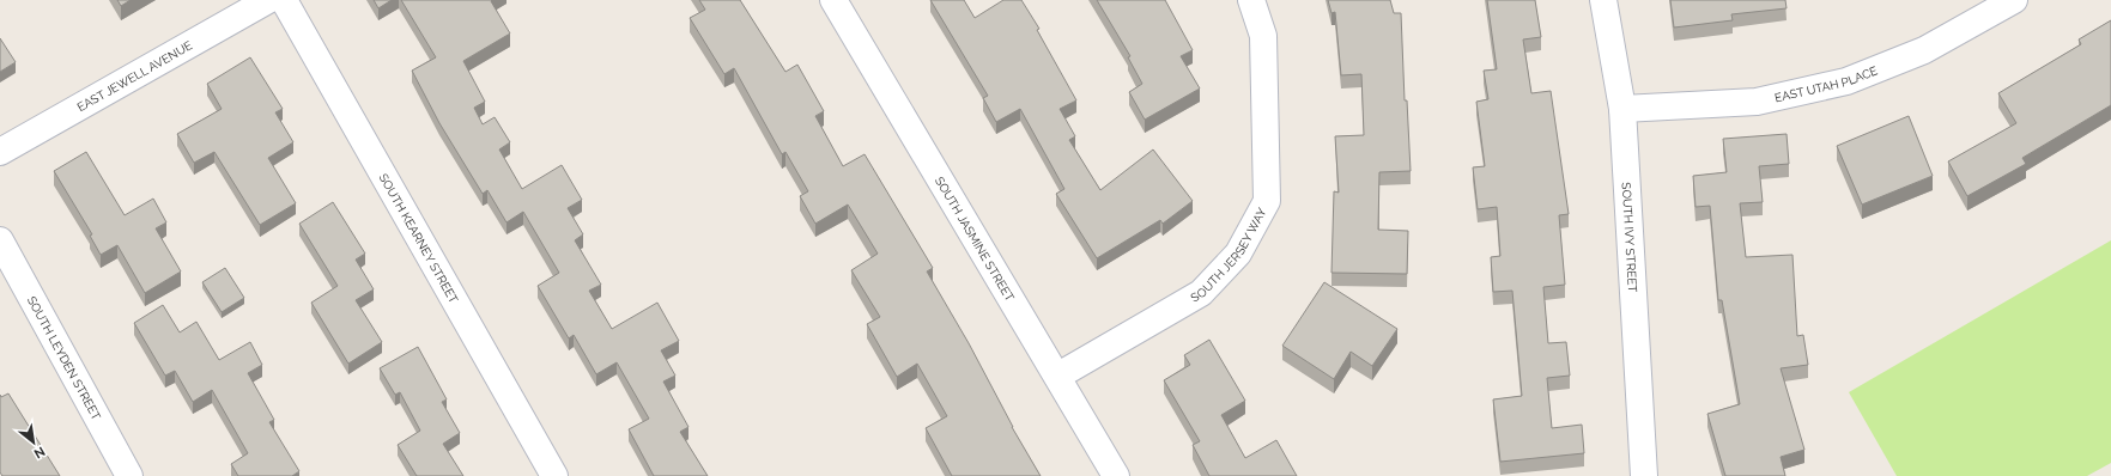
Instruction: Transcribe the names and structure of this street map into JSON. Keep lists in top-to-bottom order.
{
  "streets": {
    "street": [
      "EAST JEWELL AVENUE",
      "EAST UTAH PLACE",
      "SOUTH IVY STREET",
      "SOUTH KEARNEY STREET",
      "SOUTH JASMINE STREET",
      "SOUTH JERSEY WAY",
      "SOUTH LEYDEN STREET"
    ]
  },
  "crossings": [
    ["EAST UTAH PLACE", "SOUTH IVY STREET"],
    ["SOUTH JASMINE STREET", "SOUTH JERSEY WAY"]
  ],
  "north": "bottom right"
}
